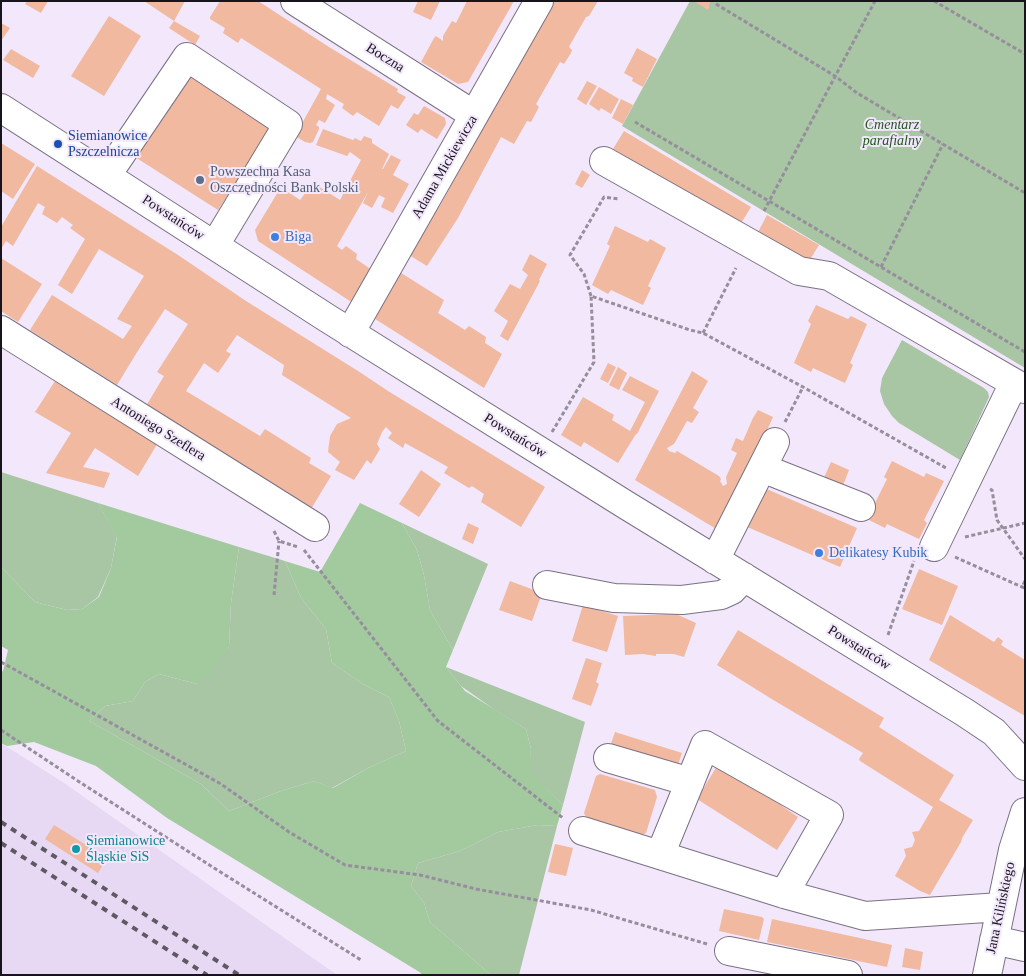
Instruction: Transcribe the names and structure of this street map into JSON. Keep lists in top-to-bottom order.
{
  "streets": {
    "street": [
      "Boczna",
      "Adama Mickiewicza",
      "Powstańców",
      "Antoniego Szeflera",
      "Jana Kilińskiego"
    ]
  },
  "crossings": [
    ["Boczna", "Adama Mickiewicza"],
    ["Adama Mickiewicza", "Powstańców"]
  ],
  "parks": ["Cmentarz parafialny"],
  "places": [
    "Siemianowice Pszczelnicza",
    "Powszechna Kasa Oszczędności Bank Polski",
    "Biga",
    "Delikatesy Kubik",
    "Siemianowice Śląskie SiS"
  ]
}
